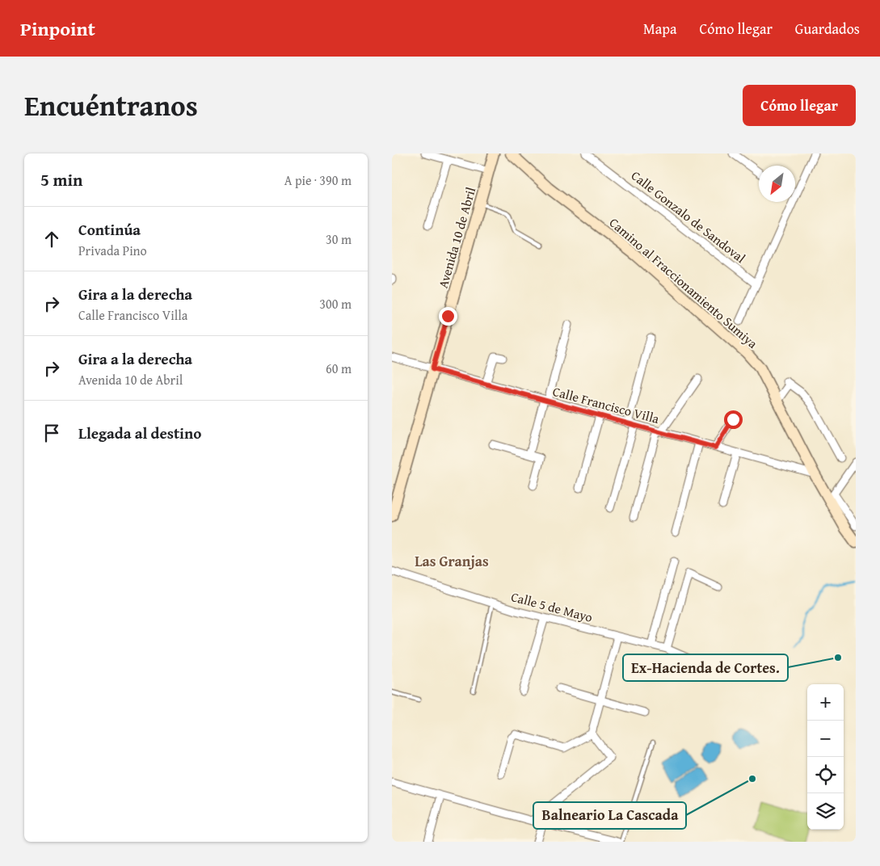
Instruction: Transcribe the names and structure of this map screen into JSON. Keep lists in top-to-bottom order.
{
  "streets": {
    "street": [
      "Calle Gonzalo de Sandoval",
      "Avenida 10 de Abril",
      "Camino al Fraccionamiento Sumiya",
      "Calle Francisco Villa",
      "Calle 5 de Mayo"
    ]
  },
  "crossings": [
    ["Avenida 10 de Abril", "Calle Francisco Villa"],
    ["Camino al Fraccionamiento Sumiya", "Calle Francisco Villa"]
  ],
  "districts": ["Las Granjas"],
  "places": ["Ex-Hacienda de Cortes.", "Balneario La Cascada"],
  "north": "bottom left",
  "page": {
    "header": "Pinpoint",
    "nav": ["Mapa", "Cómo llegar", "Guardados"],
    "title": "Encuéntranos",
    "buttons": "Cómo llegar",
    "heading": ["5 min", "A pie · 390 m"],
    "list": [
      ["Continúa", "Privada Pino", "30 m"],
      ["Gira a la derecha", "Calle Francisco Villa", "300 m"],
      ["Gira a la derecha", "Avenida 10 de Abril", "60 m"],
      "Llegada al destino"
    ],
    "map_buttons": ["+", "−"]
  }
}
